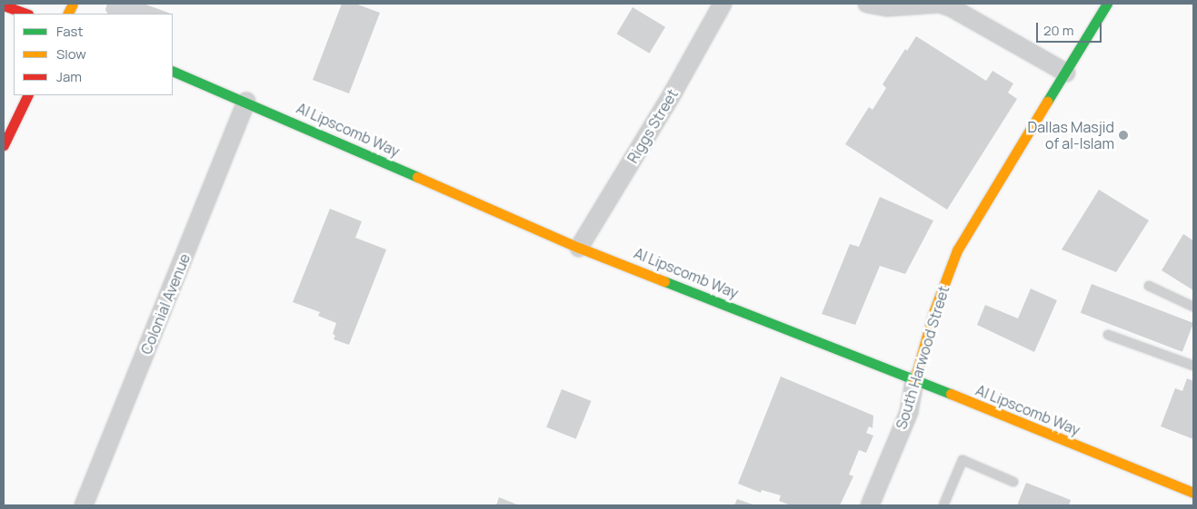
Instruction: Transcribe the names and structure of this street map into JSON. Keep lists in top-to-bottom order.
{
  "streets": {
    "street": [
      "Riggs Street",
      "Al Lipscomb Way",
      "Colonial Avenue",
      "South Harwood Street"
    ]
  },
  "crossings": [
    ["Riggs Street", "Al Lipscomb Way"],
    ["Al Lipscomb Way", "Colonial Avenue"],
    ["Al Lipscomb Way", "South Harwood Street"]
  ],
  "places": ["Dallas Masjid of al-Islam"],
  "legend": ["Fast", "Slow", "Jam"],
  "scale_bar": "20 m"
}
